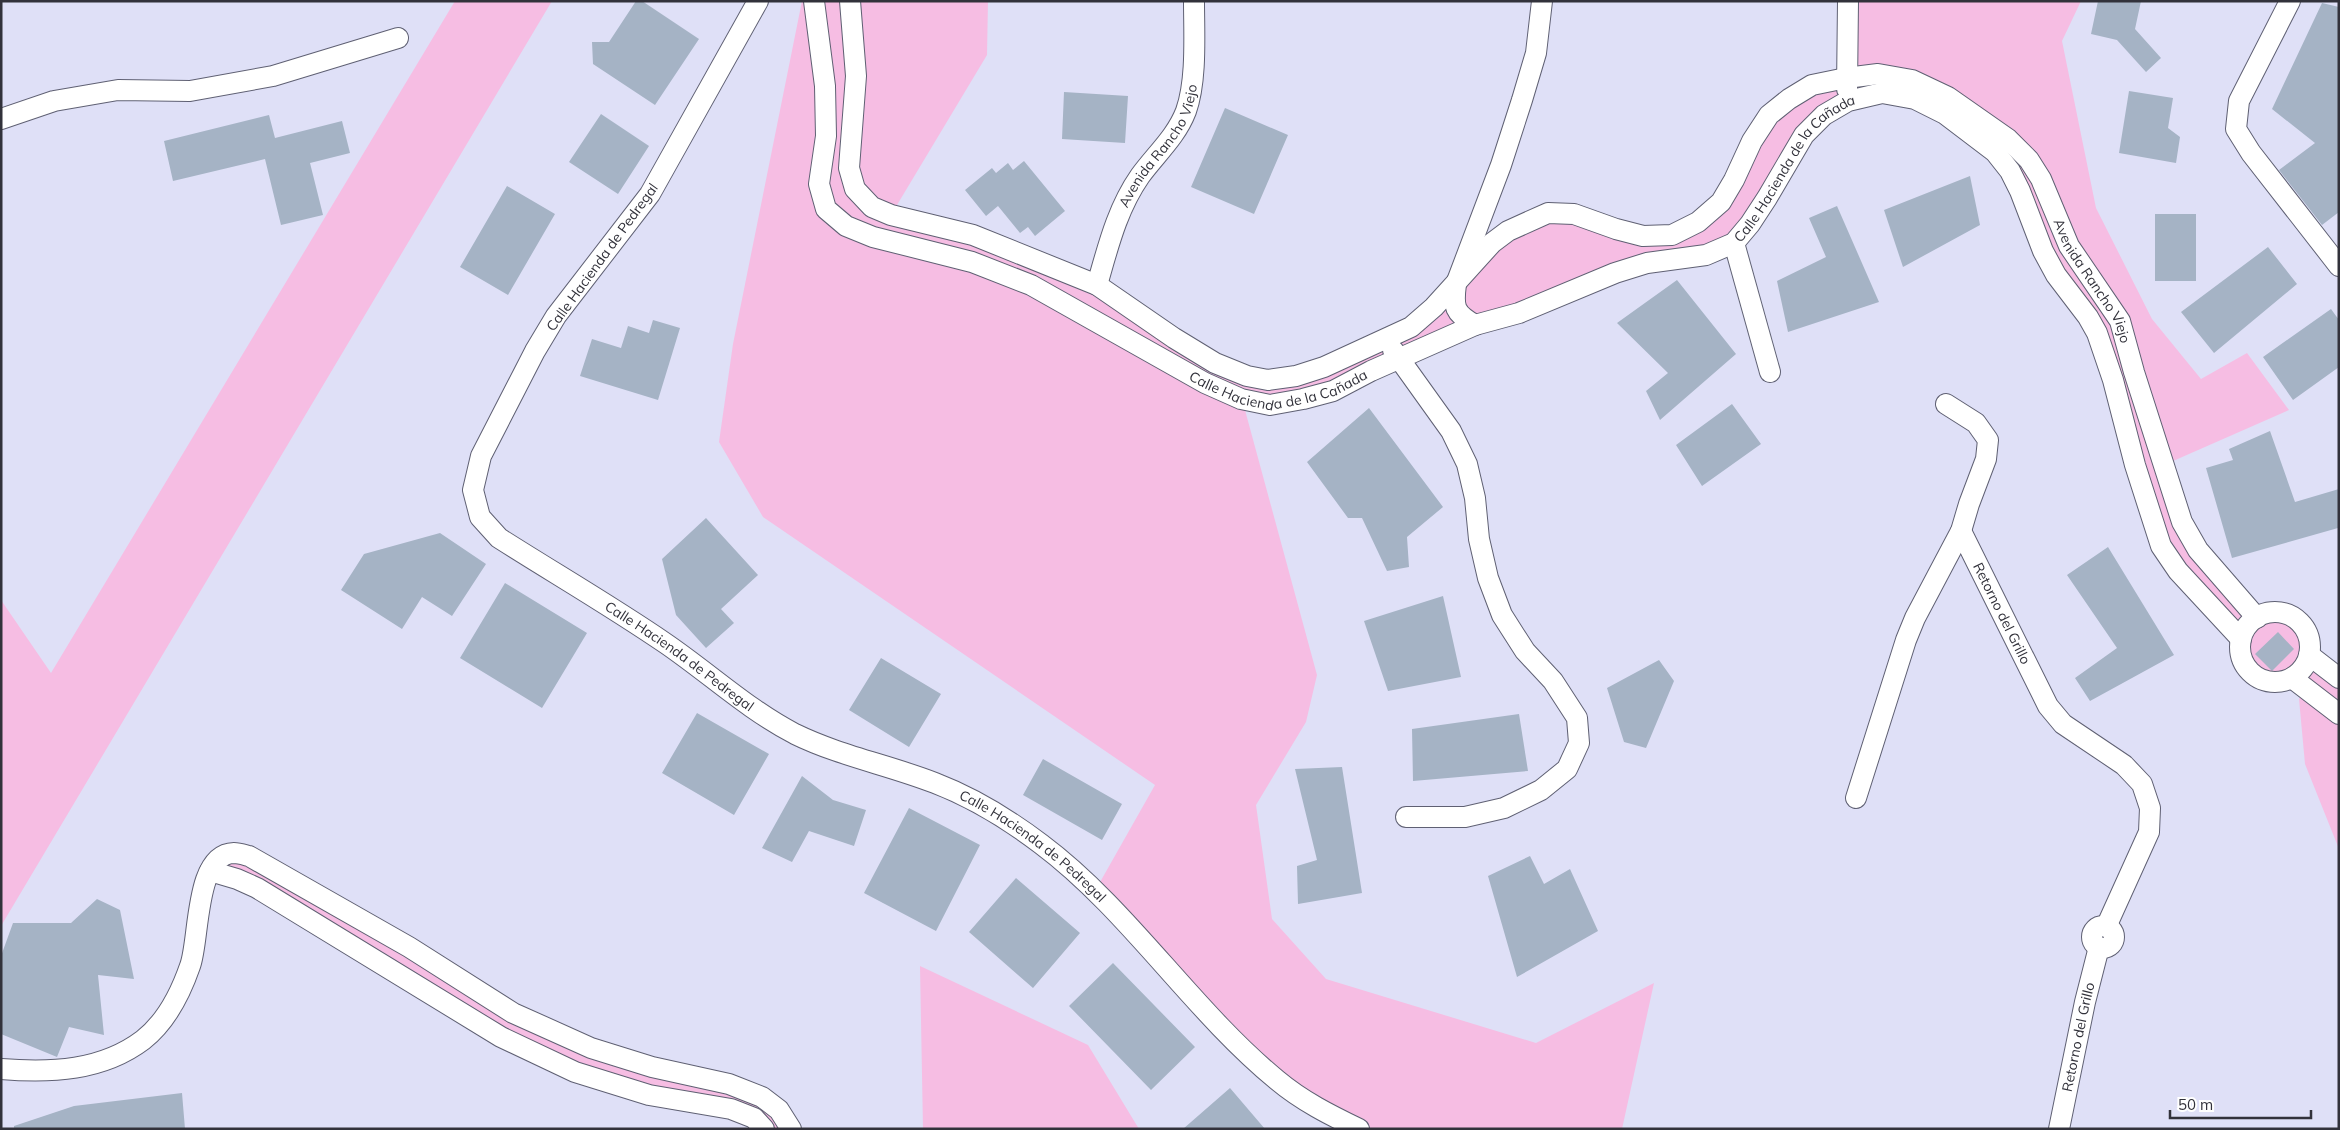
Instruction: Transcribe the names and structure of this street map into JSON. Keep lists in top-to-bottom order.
{
  "streets": {
    "street": [
      "Avenida Rancho Viejo",
      "Calle Hacienda de la Cañada",
      "Calle Hacienda de Pedregal",
      "Retorno del Grillo"
    ]
  },
  "crossings": [
    ["Avenida Rancho Viejo", "Calle Hacienda de la Cañada"]
  ],
  "scale_bar": "50 m"
}
